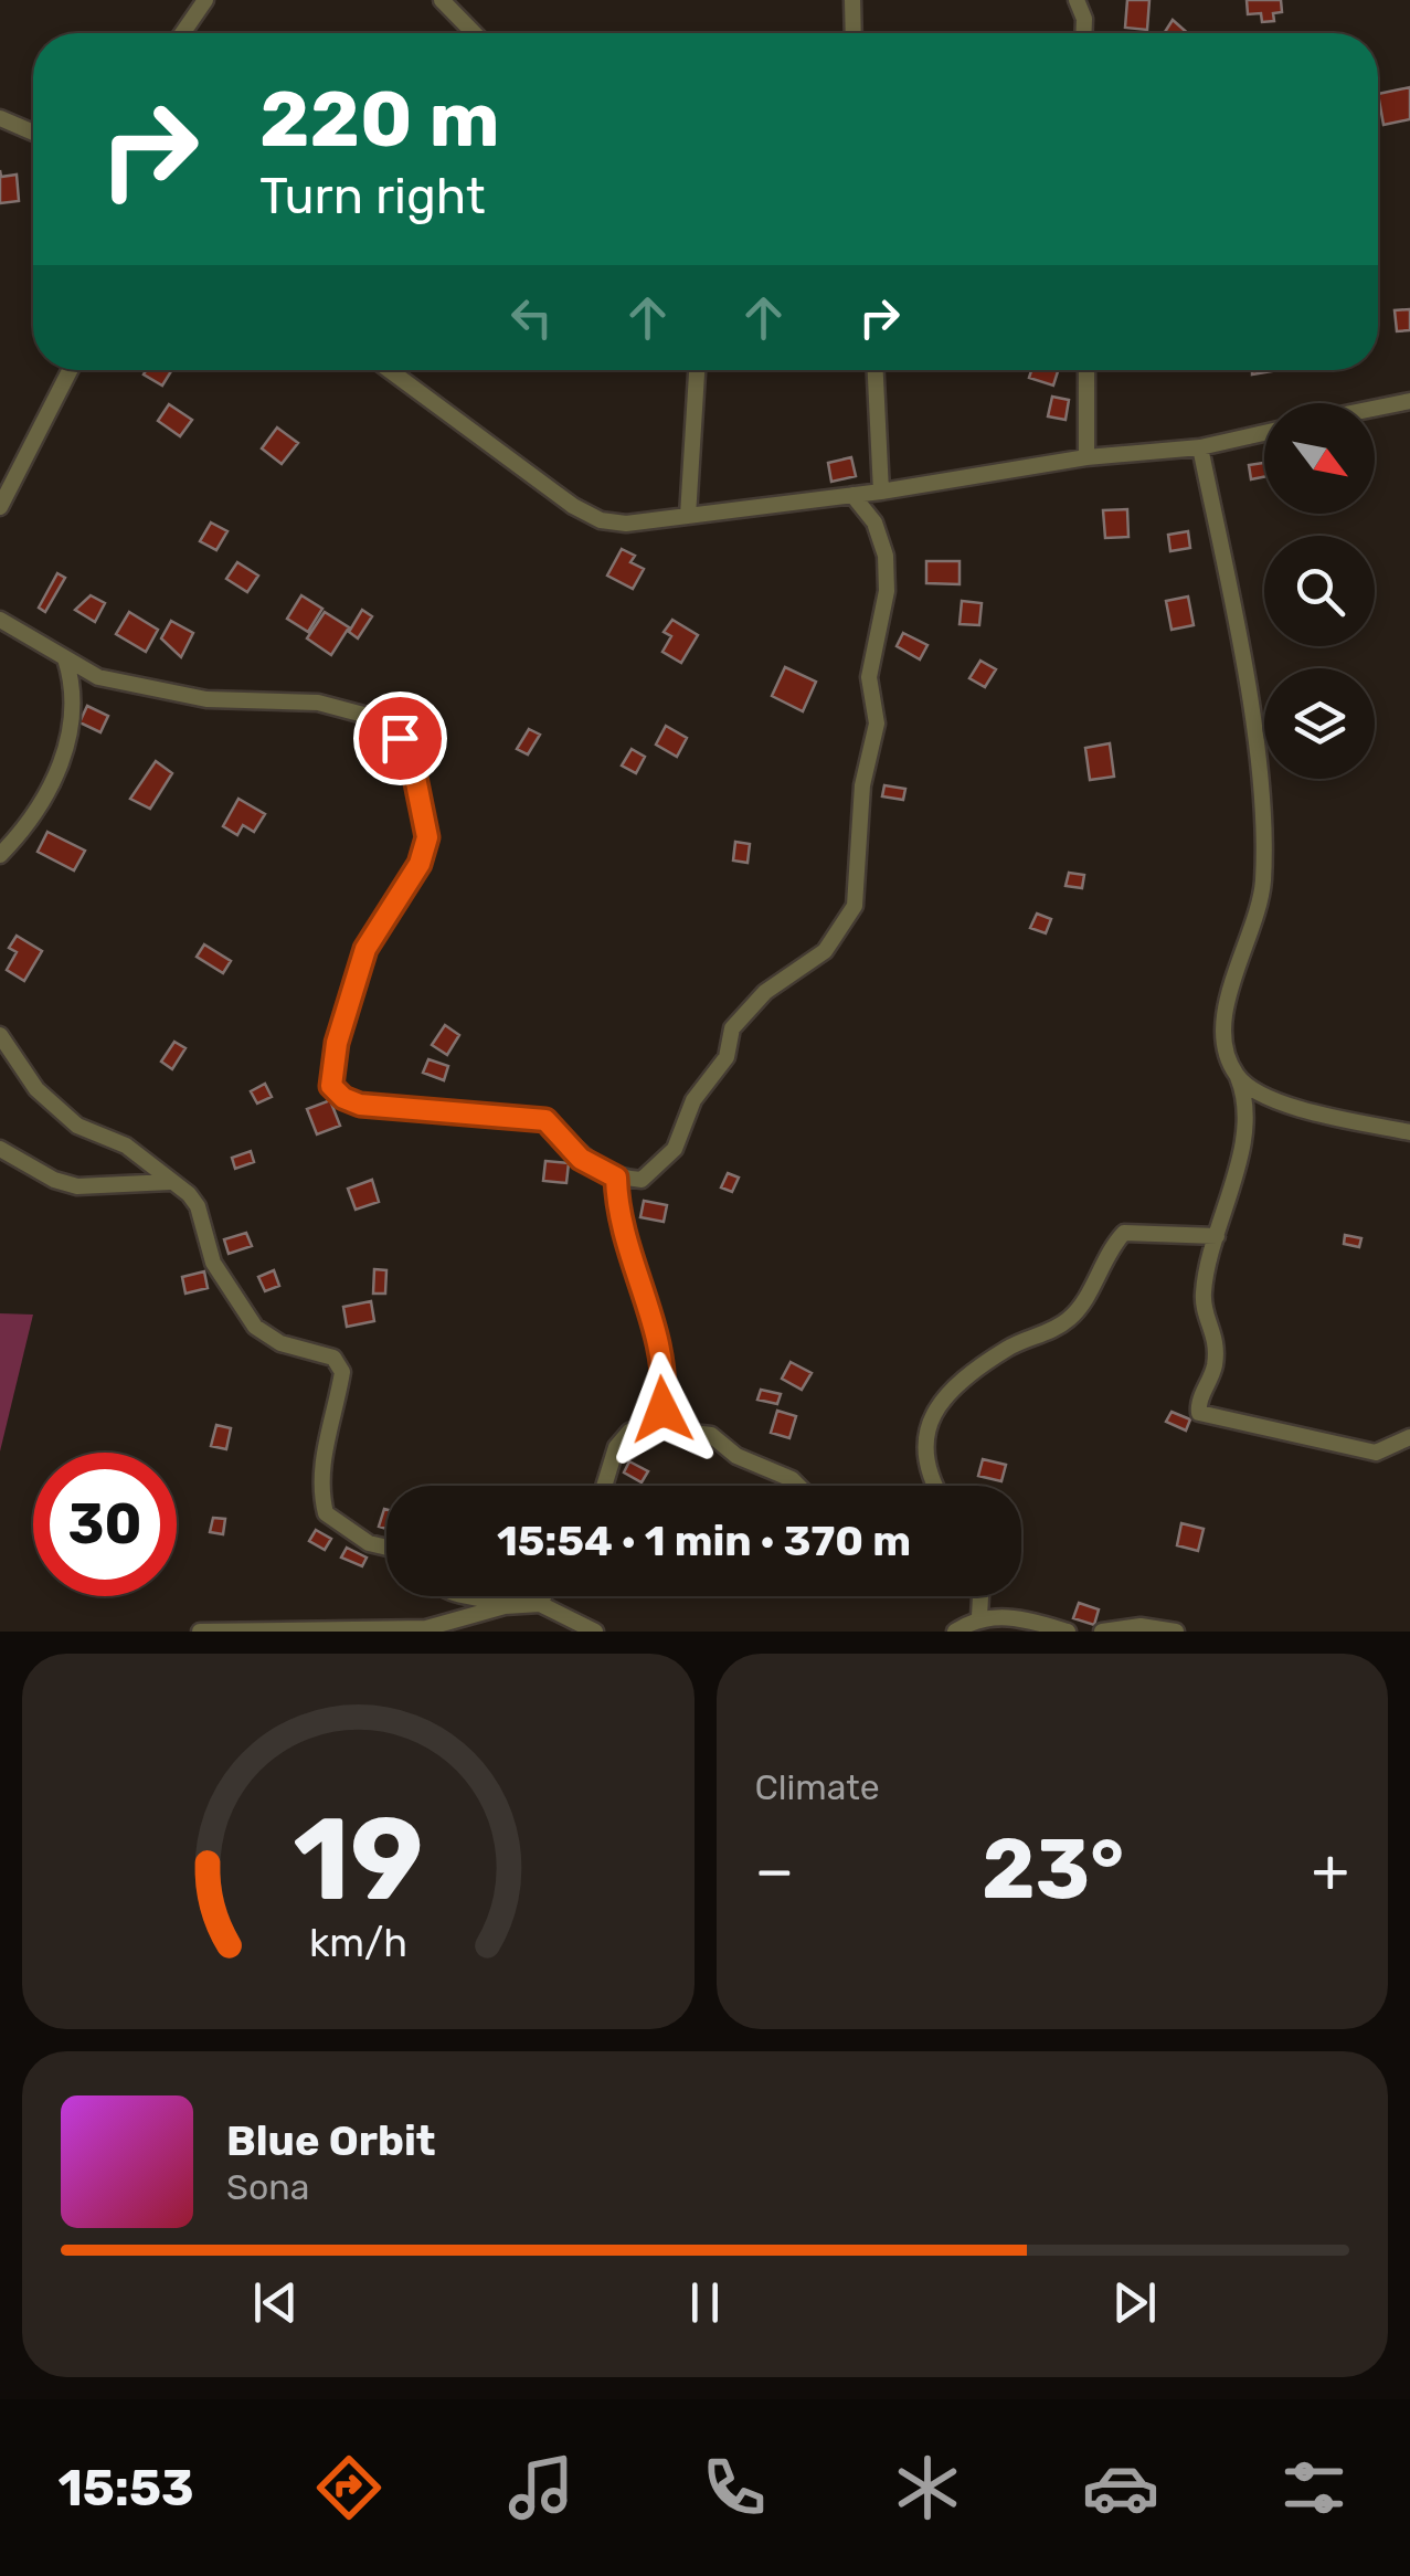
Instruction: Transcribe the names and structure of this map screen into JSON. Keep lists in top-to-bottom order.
{
  "north": "bottom right",
  "page": {
    "turn": ["220 m", "Turn right"],
    "limit": "30",
    "trip": "15:54 · 1 min · 370 m",
    "tile": "Climate",
    "heat": ["−", "23°", "+"],
    "song": ["Blue Orbit", "Sona"],
    "tabs": "15:53",
    "gauge": ["19", "km/h"]
  }
}
